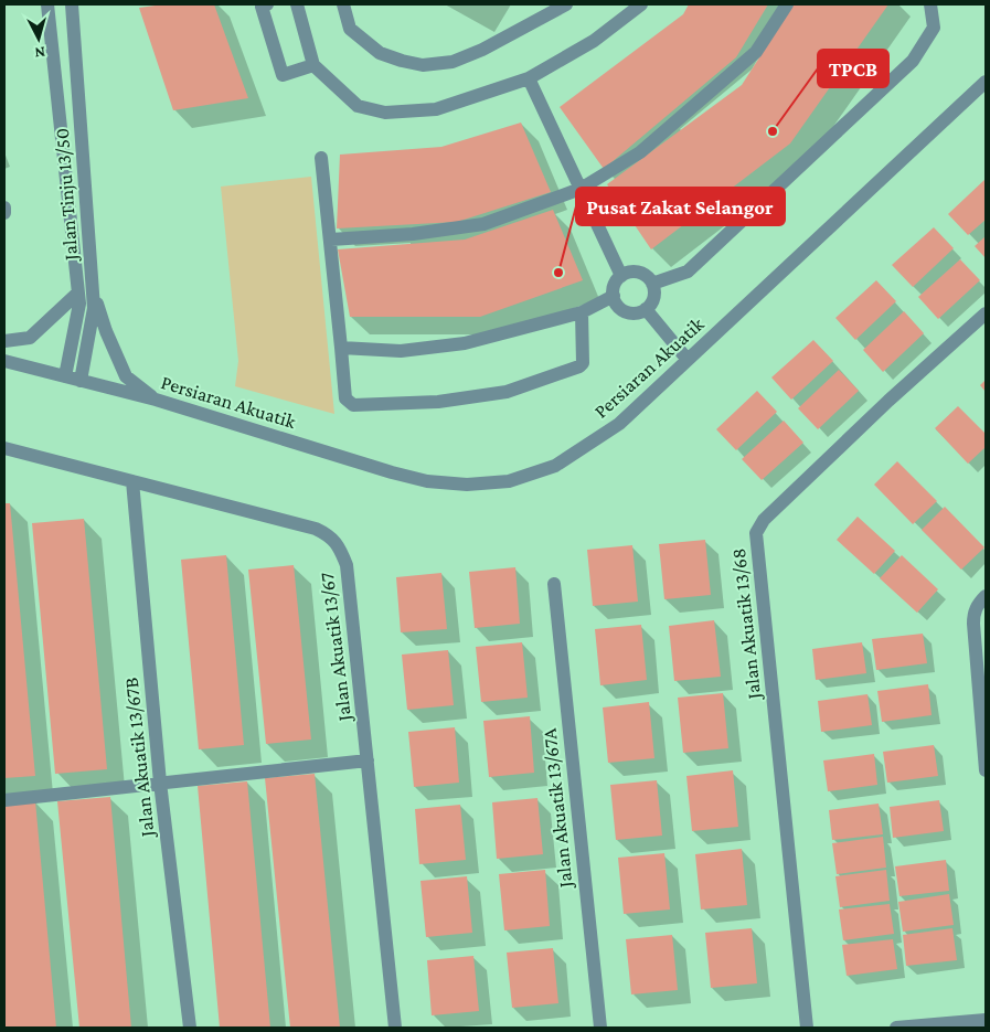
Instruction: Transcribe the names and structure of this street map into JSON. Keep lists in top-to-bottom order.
{
  "streets": {
    "street": [
      "Jalan Tinju 13/50",
      "Persiaran Akuatik",
      "Jalan Akuatik 13/68",
      "Jalan Akuatik 13/67",
      "Jalan Akuatik 13/67B",
      "Jalan Akuatik 13/67A"
    ]
  },
  "crossings": [
    ["Jalan Tinju 13/50", "Persiaran Akuatik"],
    ["Jalan Akuatik 13/67", "Jalan Akuatik 13/67B"]
  ],
  "places": ["TPCB", "Pusat Zakat Selangor"],
  "north": "bottom"
}
